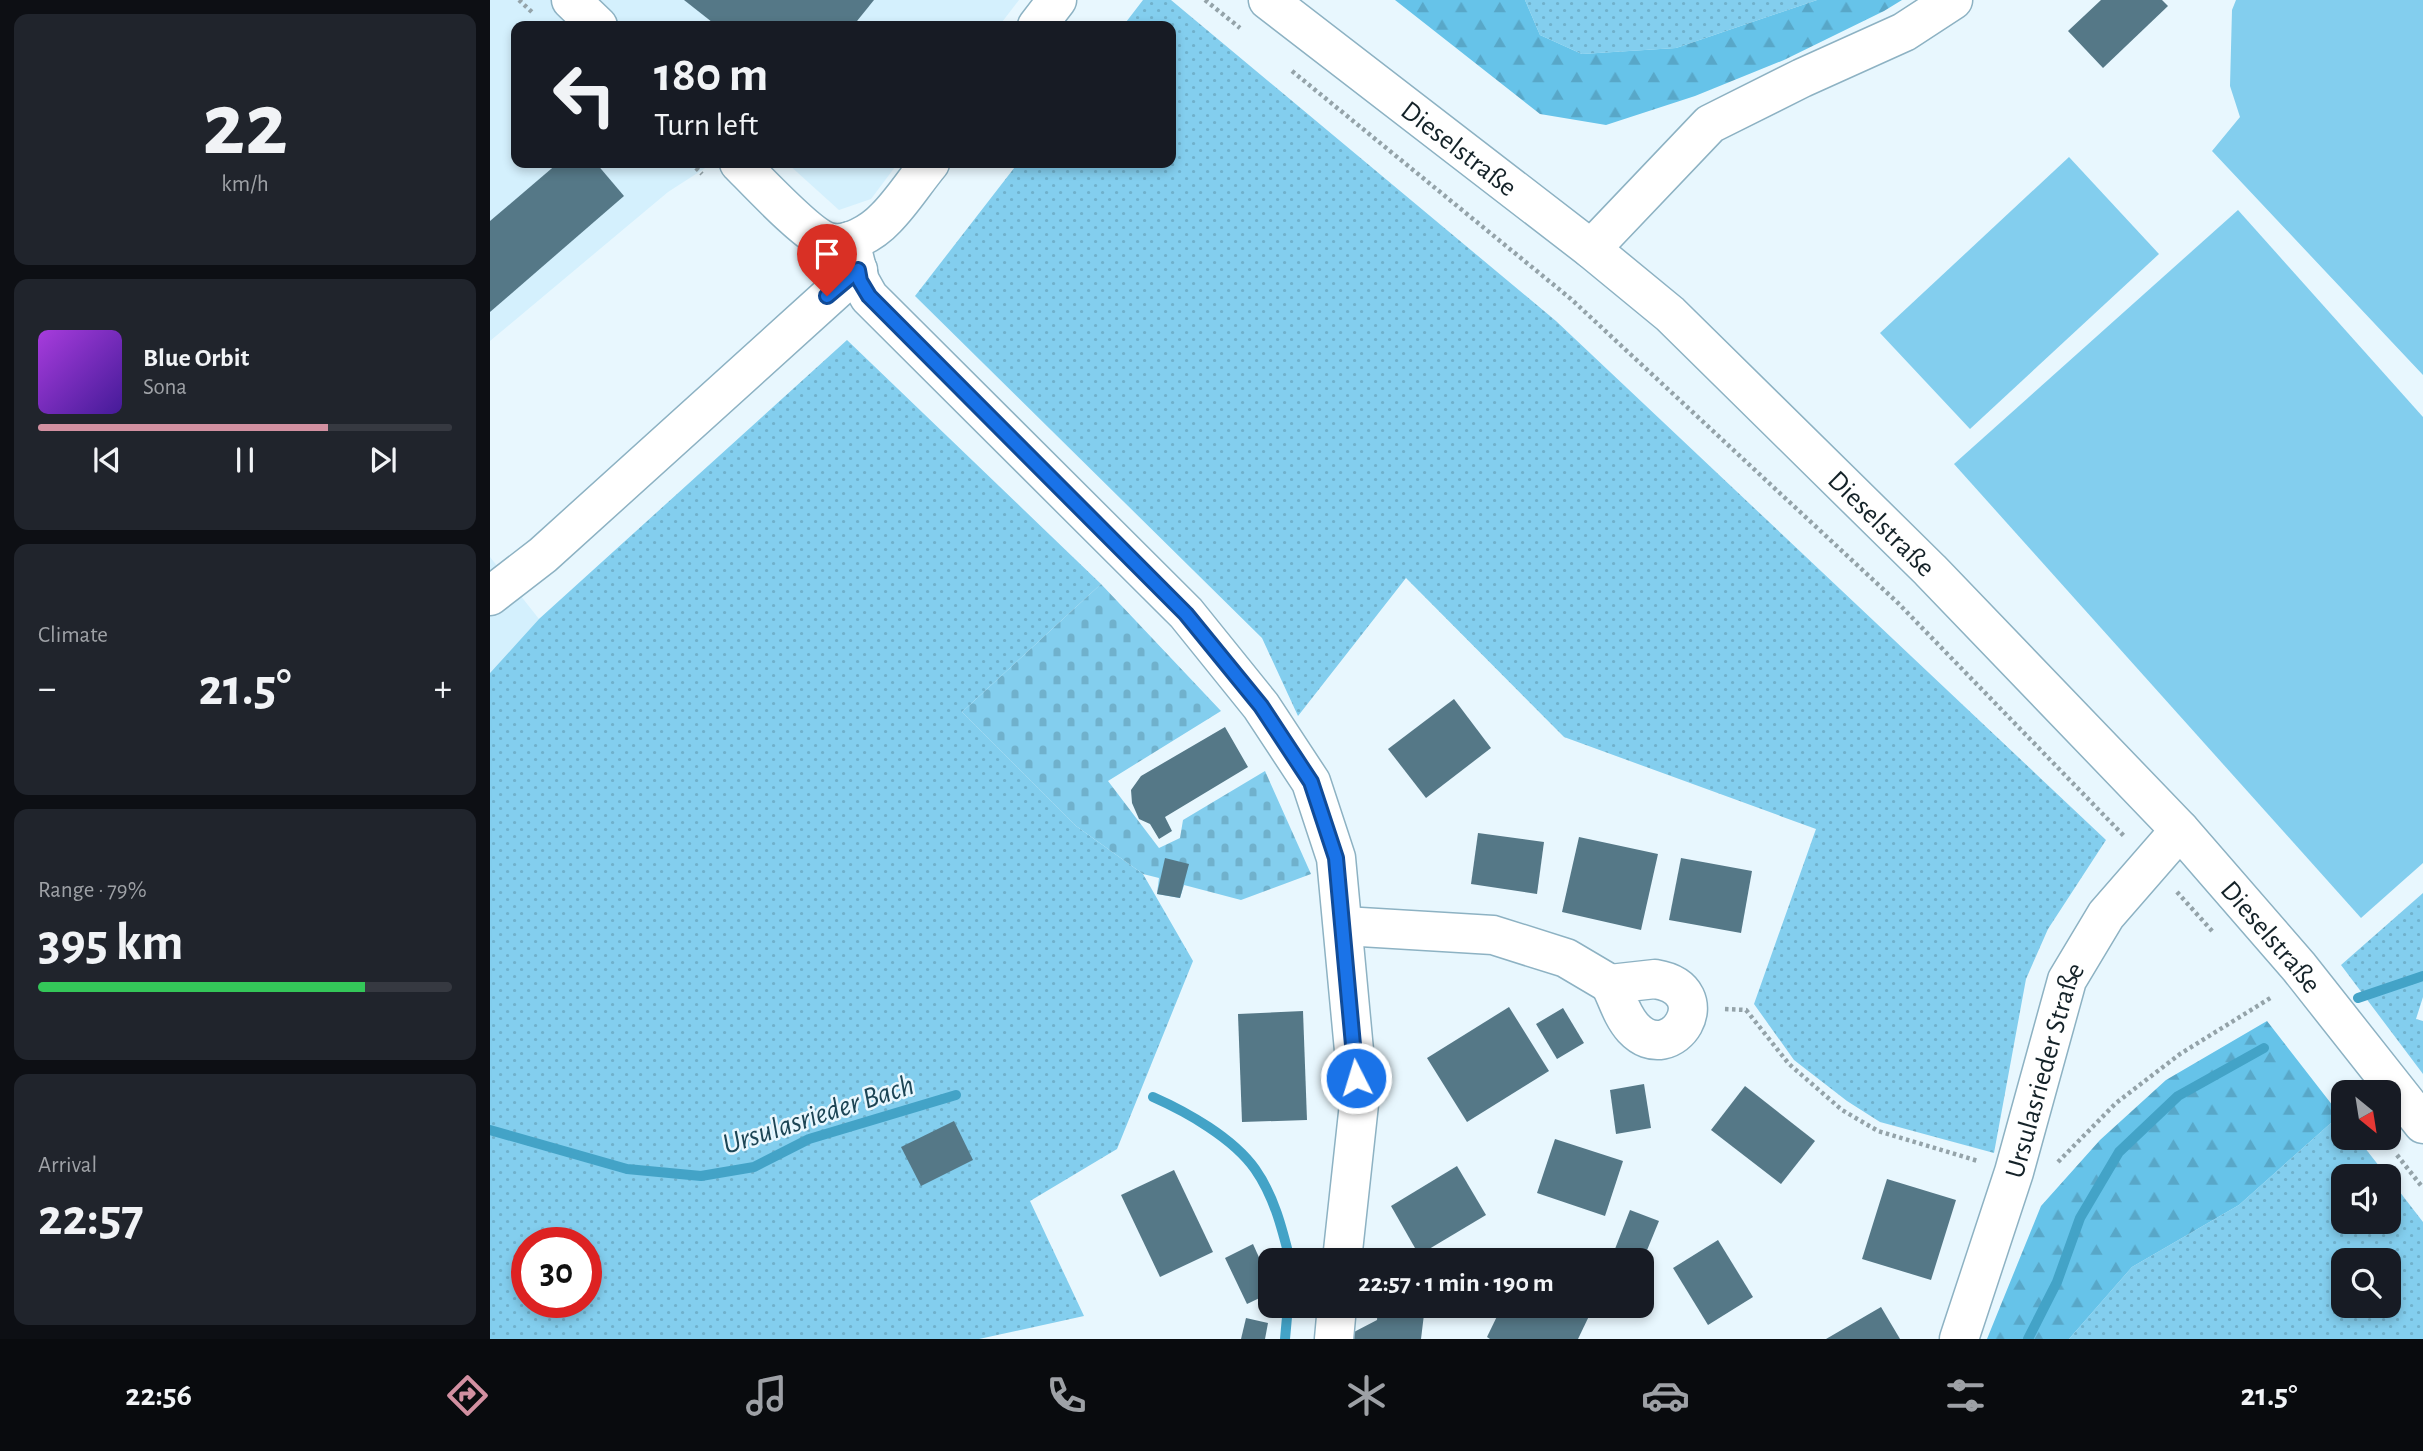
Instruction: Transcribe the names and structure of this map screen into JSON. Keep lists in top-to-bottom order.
{
  "streets": {
    "street": ["Dieselstraße", "Ursulasrieder Straße"]
  },
  "crossings": [
    ["Dieselstraße", "Ursulasrieder Straße"]
  ],
  "water": ["Ursulasrieder Bach"],
  "north": "bottom right",
  "page": {
    "tile": [
      ["22", "km/h"],
      "Climate",
      ["Range · 79%", "395 km"],
      ["Arrival", "22:57"]
    ],
    "turn": ["180 m", "Turn left"],
    "song": ["Blue Orbit", "Sona"],
    "heat": ["−", "21.5°", "+"],
    "limit": "30",
    "trip": "22:57 · 1 min · 190 m",
    "tabs": ["22:56", "21.5°"]
  }
}
